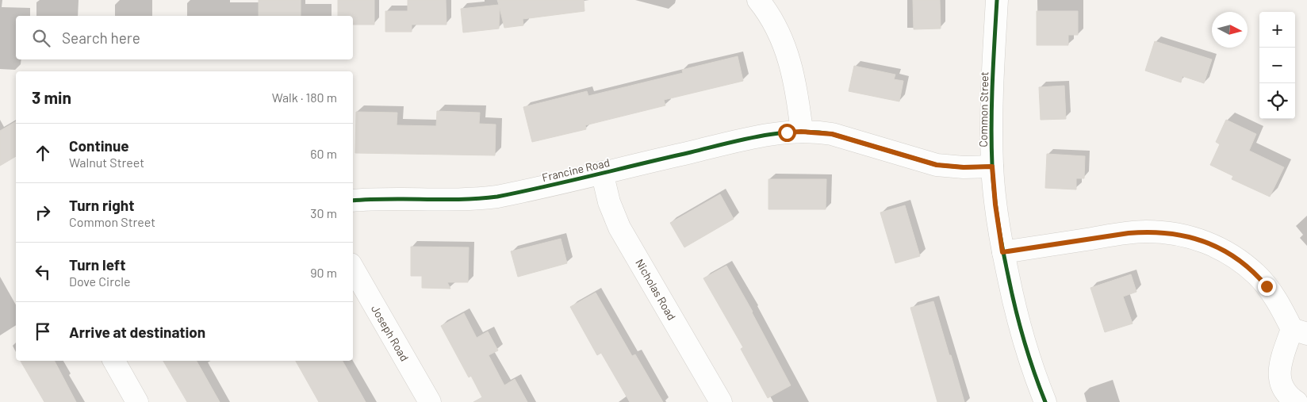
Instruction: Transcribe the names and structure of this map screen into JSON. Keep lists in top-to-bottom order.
{
  "streets": {
    "street": [
      "Common Street",
      "Francine Road",
      "Nicholas Road",
      "Joseph Road"
    ]
  },
  "crossings": [
    ["Common Street", "Francine Road"],
    ["Francine Road", "Nicholas Road"]
  ],
  "north": "right",
  "page": {
    "map_buttons": ["+", "−"],
    "search": "Search here",
    "heading": ["3 min", "Walk · 180 m"],
    "list": [
      ["Continue", "Walnut Street", "60 m"],
      ["Turn right", "Common Street", "30 m"],
      ["Turn left", "Dove Circle", "90 m"],
      "Arrive at destination"
    ]
  }
}
